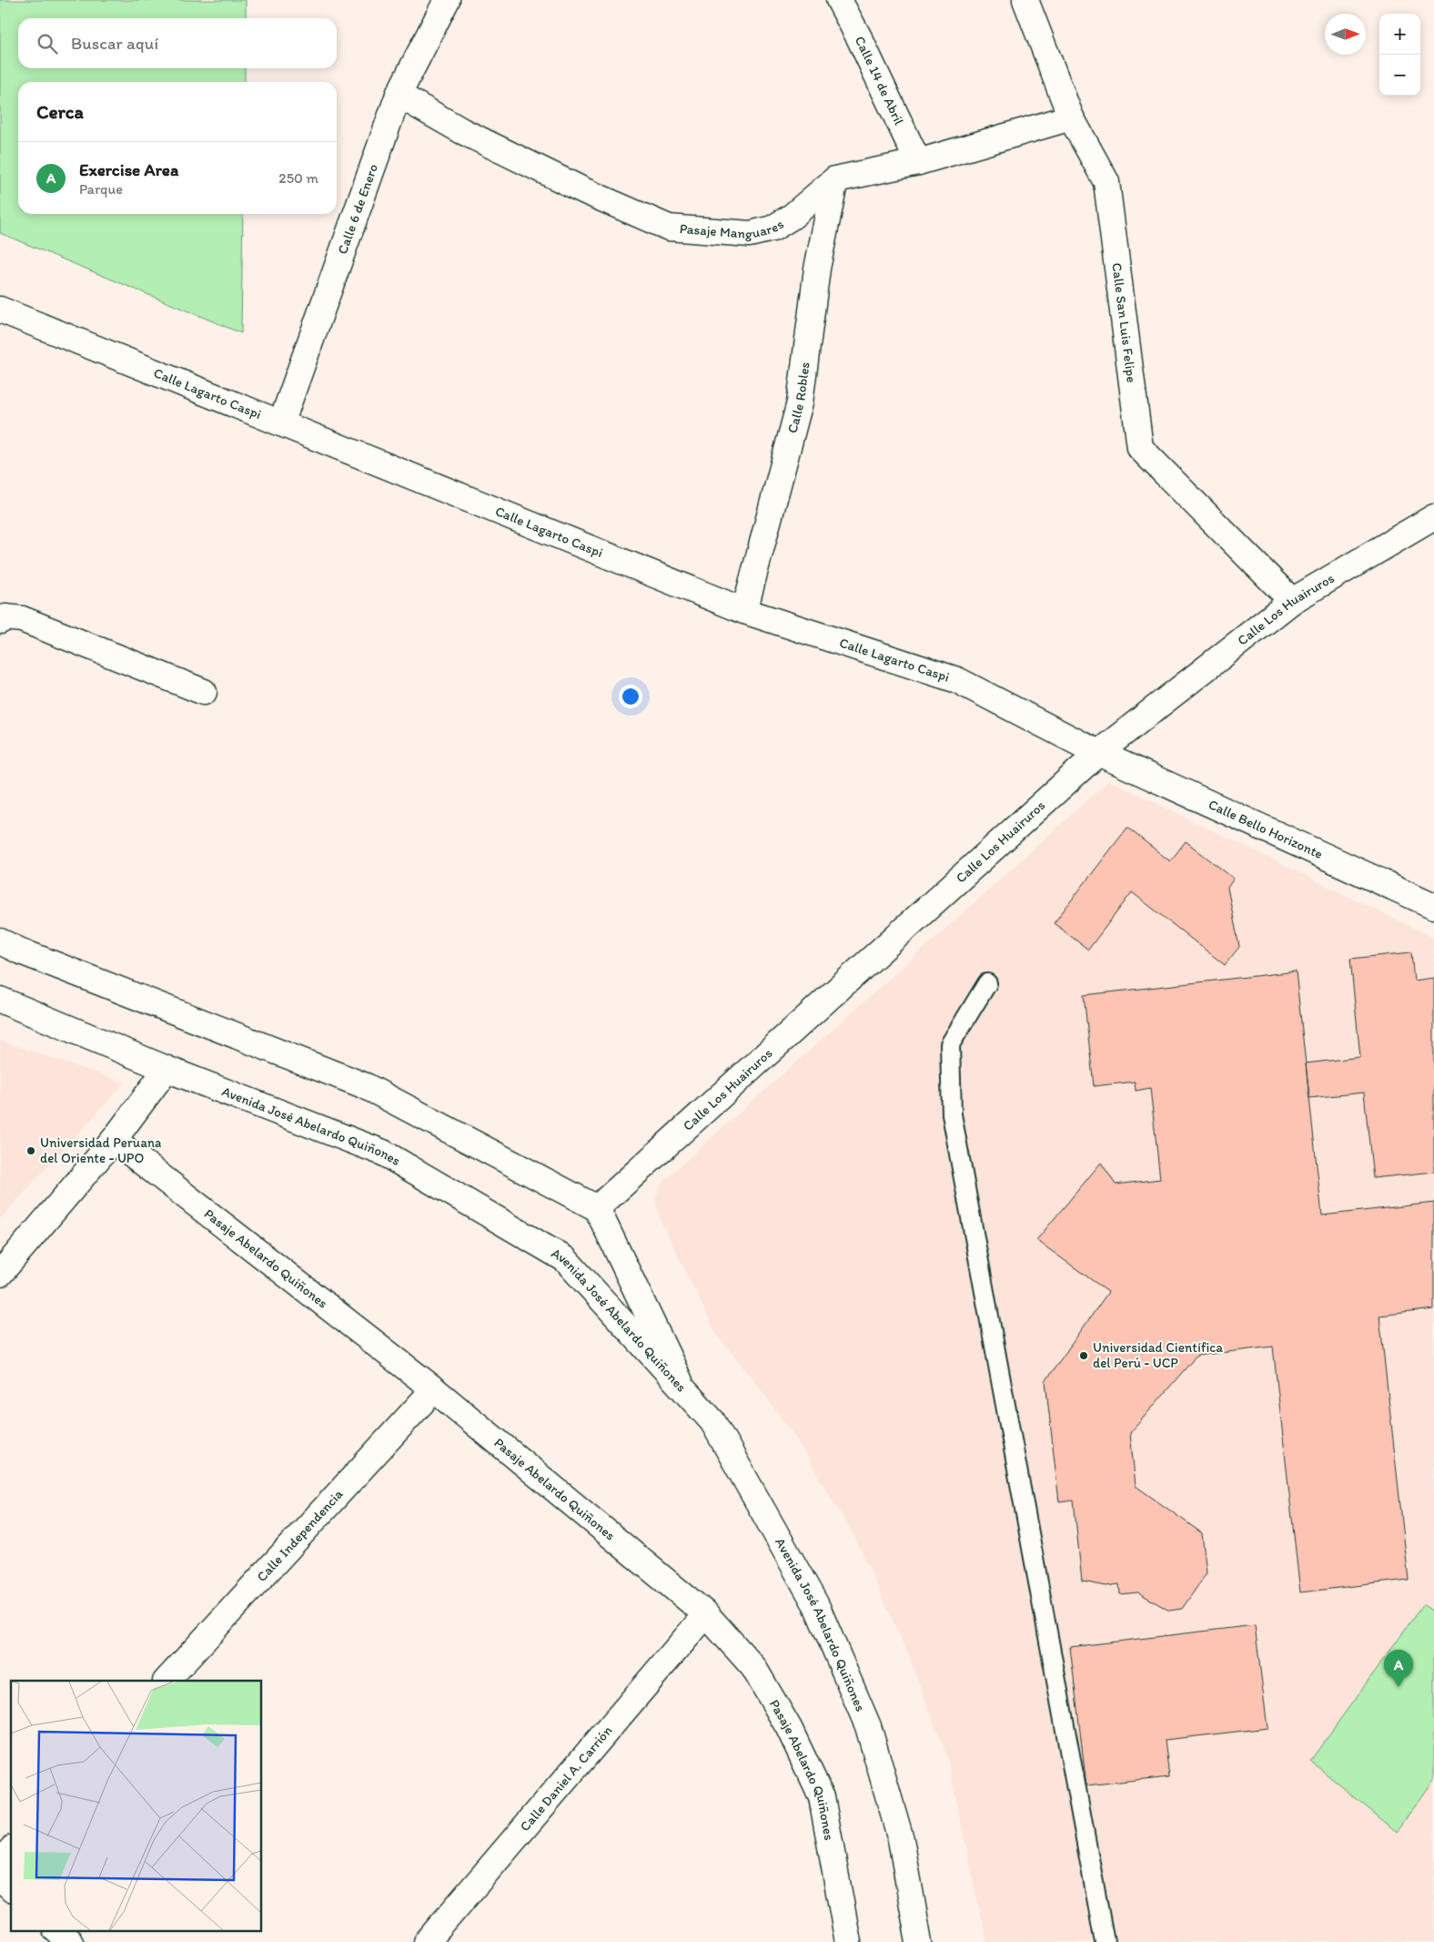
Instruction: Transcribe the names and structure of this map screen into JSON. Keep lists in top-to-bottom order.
{
  "streets": {
    "street": [
      "Calle 14 de Abril",
      "Calle 6 de Enero",
      "Pasaje Manguares",
      "Calle San Luis Felipe",
      "Calle Lagarto Caspi",
      "Calle Robles",
      "Calle Los Huairuros",
      "Calle Bello Horizonte",
      "Avenida José Abelardo Quiñones",
      "Pasaje Abelardo Quiñones",
      "Calle Independencia",
      "Calle Daniel A. Carrión"
    ]
  },
  "crossings": [
    ["Calle 14 de Abril", "Pasaje Manguares"],
    ["Calle 6 de Enero", "Pasaje Manguares"],
    ["Calle 6 de Enero", "Calle Lagarto Caspi"],
    ["Pasaje Manguares", "Calle San Luis Felipe"],
    ["Pasaje Manguares", "Calle Robles"],
    ["Calle San Luis Felipe", "Calle Los Huairuros"],
    ["Calle Lagarto Caspi", "Calle Robles"],
    ["Calle Lagarto Caspi", "Calle Los Huairuros"],
    ["Calle Lagarto Caspi", "Calle Bello Horizonte"],
    ["Calle Los Huairuros", "Calle Bello Horizonte"],
    ["Pasaje Abelardo Quiñones", "Calle Independencia"],
    ["Pasaje Abelardo Quiñones", "Calle Daniel A. Carrión"]
  ],
  "places": ["Universidad Peruana del Oriente - UPO", "Universidad Científica del Perú - UCP"],
  "north": "right",
  "page": {
    "map_buttons": ["+", "−"],
    "search": "Buscar aquí",
    "heading": "Cerca",
    "list": [
      {
        "mark": "A",
        "name": "Exercise Area",
        "note": "Parque",
        "value": "250 m"
      }
    ],
    "pins": "A"
  }
}
